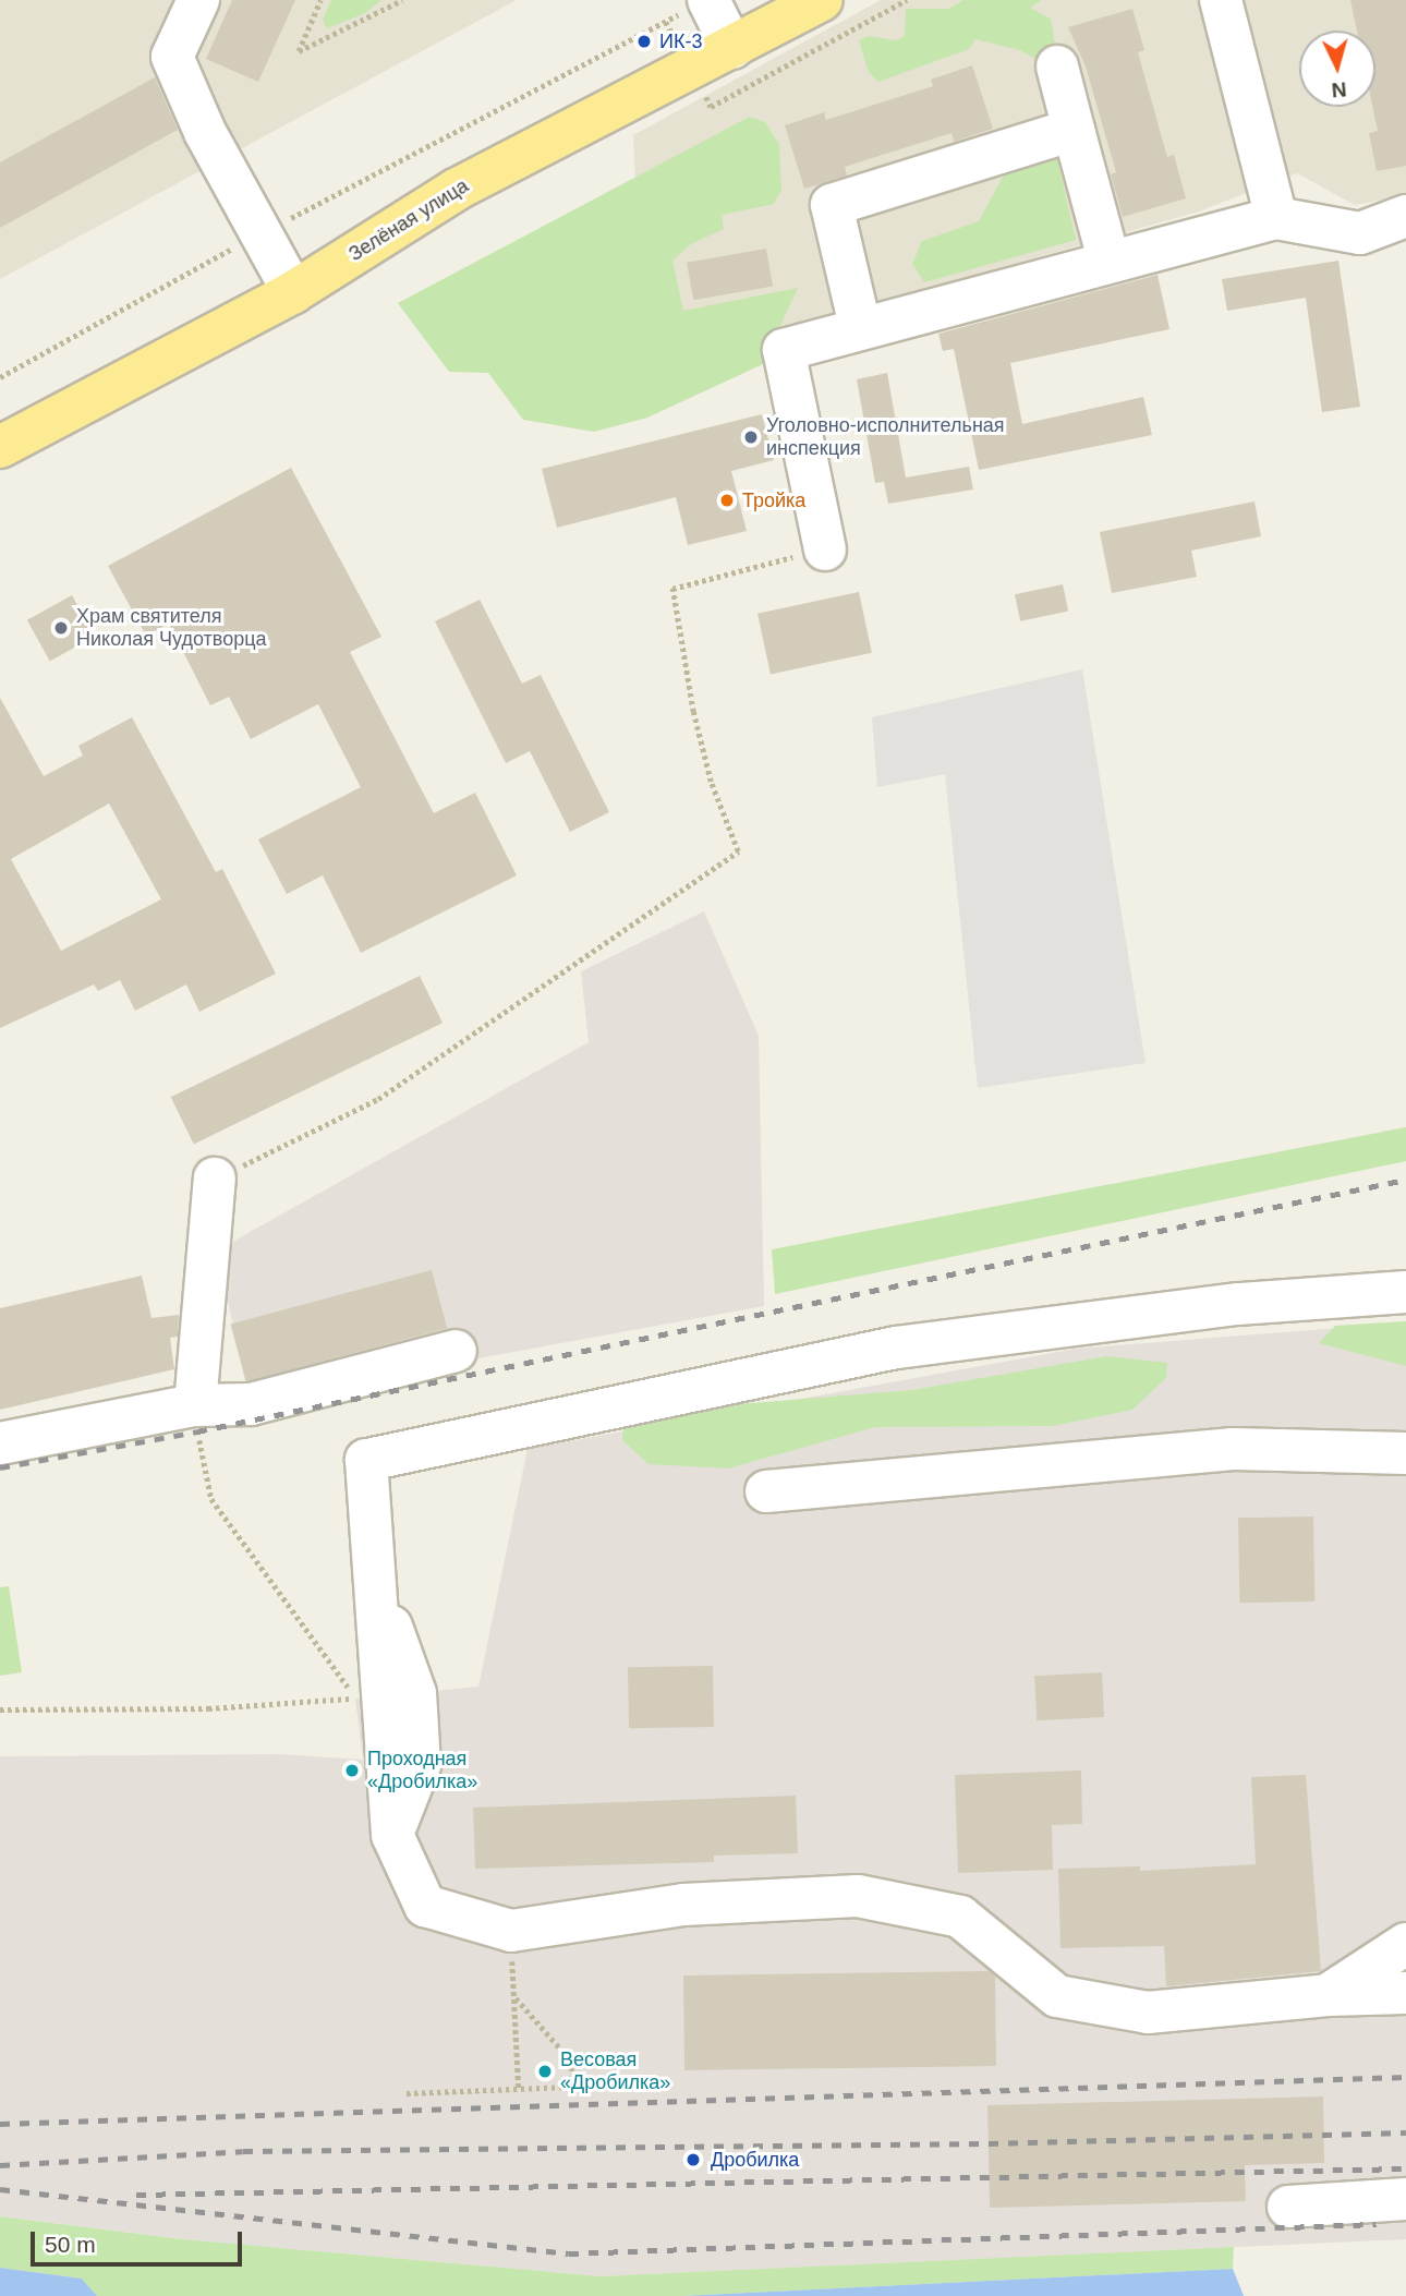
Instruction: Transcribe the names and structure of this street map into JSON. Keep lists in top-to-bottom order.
{
  "streets": {
    "main road": ["Зелёная улица"]
  },
  "places": [
    "ИК-3",
    "Уголовно-исполнительная инспекция",
    "Тройка",
    "Храм святителя Николая Чудотворца",
    "Проходная «Дробилка»",
    "Весовая «Дробилка»",
    "Дробилка"
  ],
  "scale_bar": "50 m",
  "north": "bottom"
}
